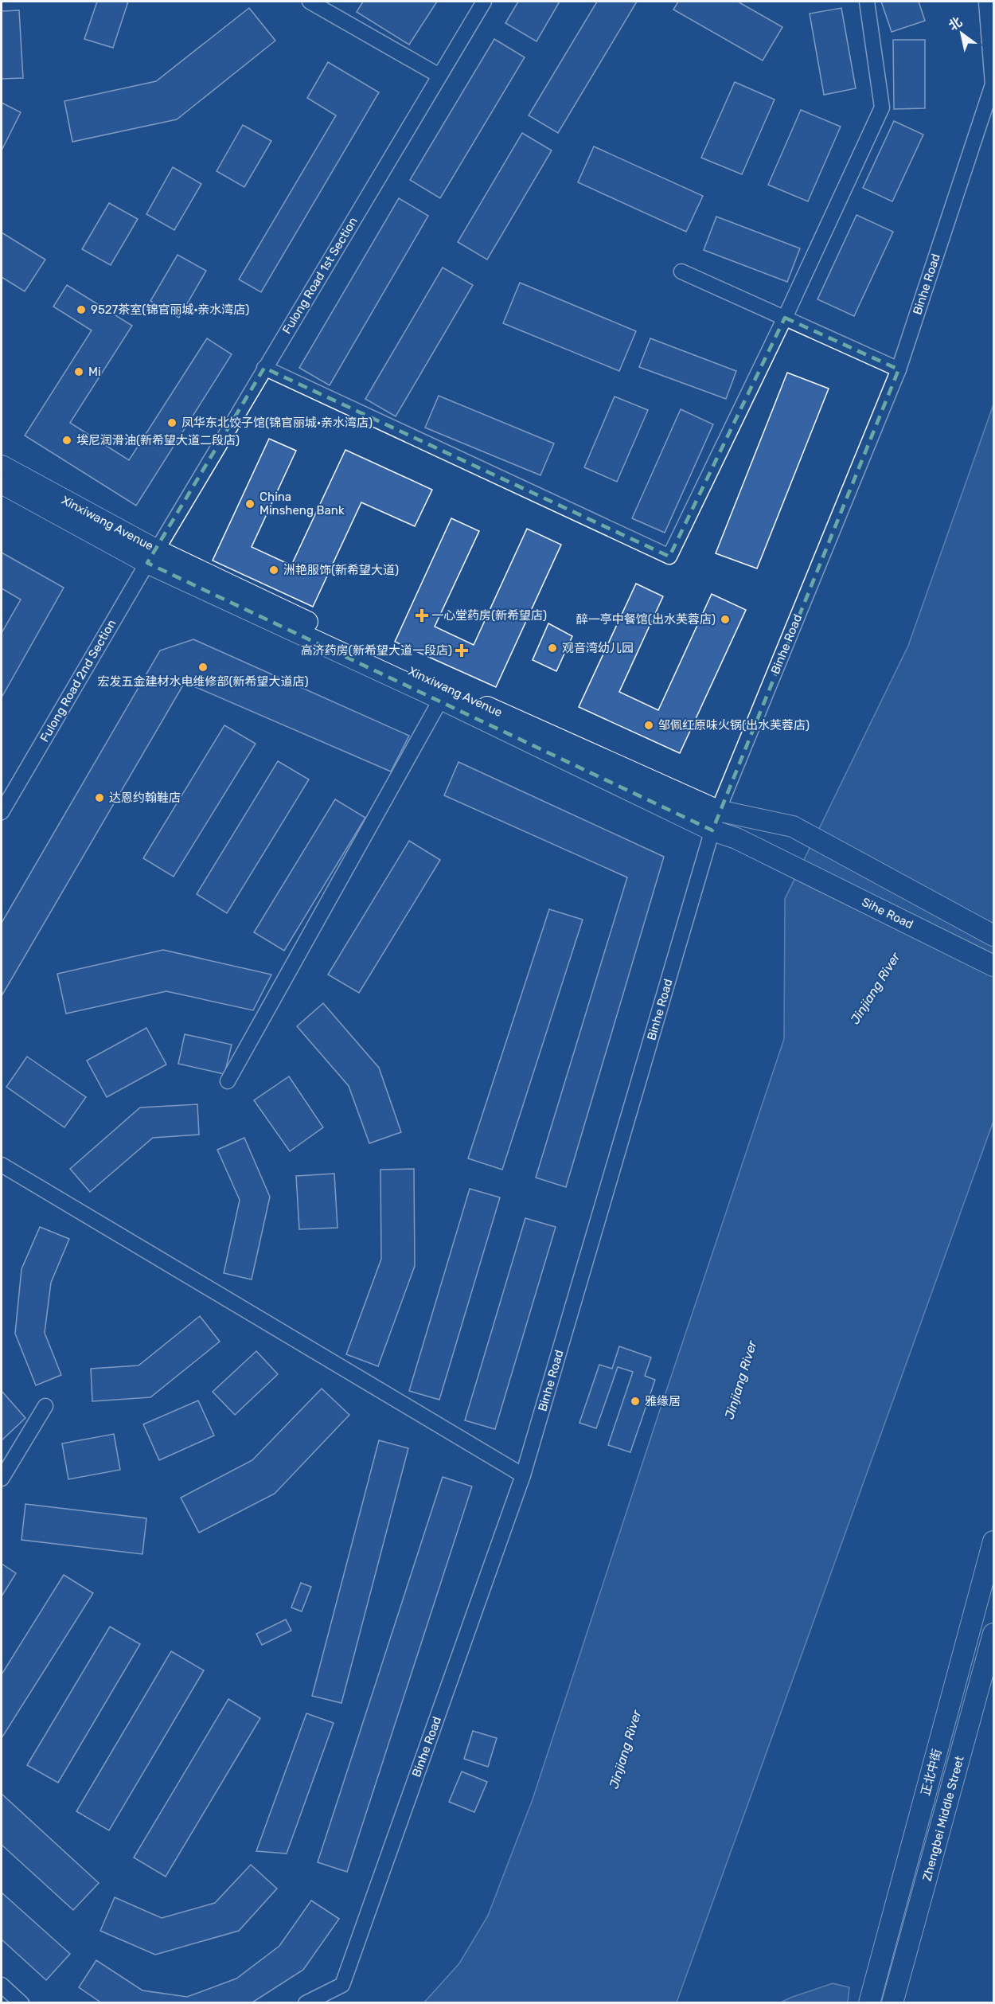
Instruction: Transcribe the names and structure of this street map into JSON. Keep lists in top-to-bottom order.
{
  "streets": {
    "street": [
      "Fulong Road 1st Section",
      "Binhe Road",
      "Xinxiwang Avenue",
      "Fulong Road 2nd Section",
      "Sihe Road",
      "正北中街",
      "Zhengbei Middle Street"
    ]
  },
  "crossings": [
    ["Fulong Road 1st Section", "Xinxiwang Avenue"],
    ["Fulong Road 1st Section", "Fulong Road 2nd Section"],
    ["Fulong Road 1st Section", "Sihe Road"],
    ["Binhe Road", "Xinxiwang Avenue"],
    ["Binhe Road", "Sihe Road"],
    ["Xinxiwang Avenue", "Fulong Road 2nd Section"],
    ["Xinxiwang Avenue", "Sihe Road"],
    ["Fulong Road 2nd Section", "Sihe Road"]
  ],
  "water": ["Jinjiang River"],
  "places": {
    "other": [
      "9527茶室(锦官丽城·亲水湾店)",
      "Mi",
      "凤华东北饺子馆(锦官丽城·亲水湾店)",
      "埃尼润滑油(新希望大道二段店)",
      "China Minsheng Bank",
      "洲艳服饰(新希望大道)",
      "醉一亭中餐馆(出水芙蓉店)",
      "观音湾幼儿园",
      "宏发五金建材水电维修部(新希望大道店)",
      "邹佩红原味火锅(出水芙蓉店)",
      "达恩约翰鞋店",
      "雅缘居"
    ],
    "health": ["一心堂药房(新希望店)", "高济药房(新希望大道一段店)"]
  },
  "north": "top left"
}
